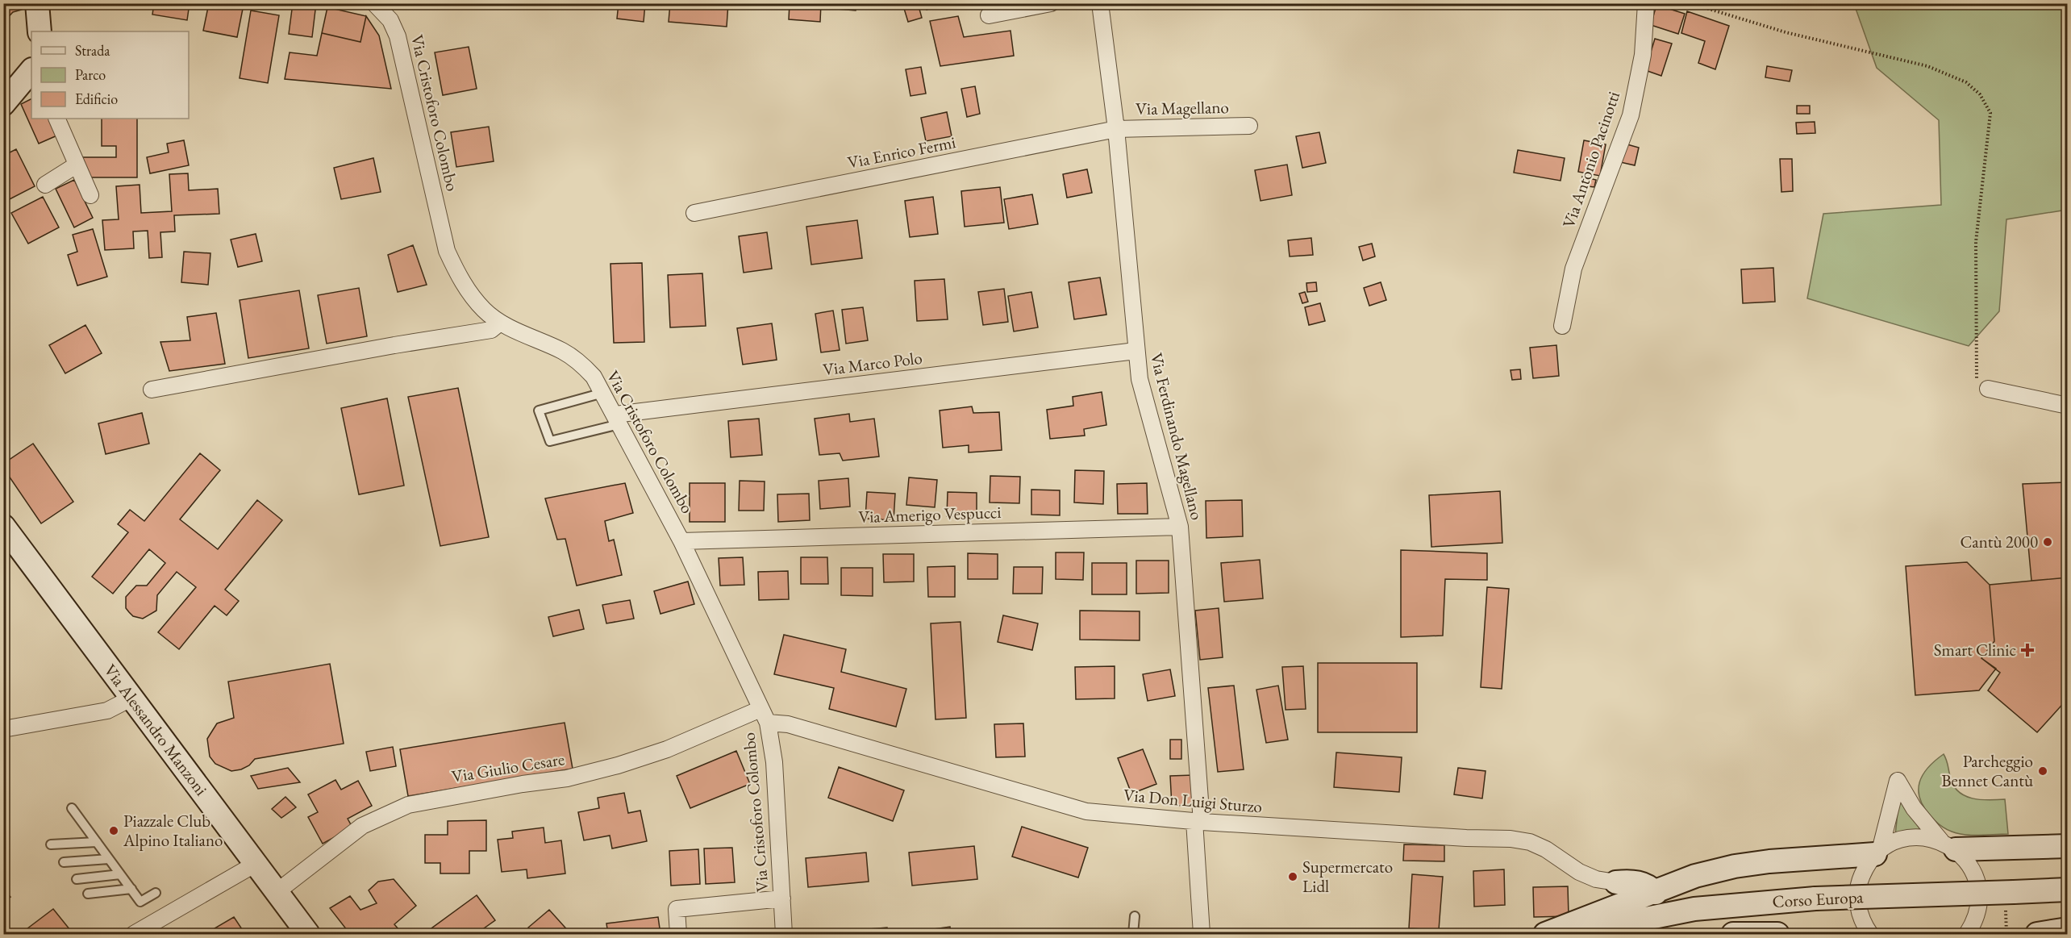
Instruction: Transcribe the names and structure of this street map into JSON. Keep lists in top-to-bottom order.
{
  "streets": {
    "main road": ["Via Alessandro Manzoni", "Corso Europa"],
    "street": [
      "Via Magellano",
      "Via Cristoforo Colombo",
      "Via Enrico Fermi",
      "Via Antonio Pacinotti",
      "Via Marco Polo",
      "Via Ferdinando Magellano",
      "Via Amerigo Vespucci",
      "Via Giulio Cesare",
      "Via Don Luigi Sturzo"
    ]
  },
  "crossings": [
    ["Via Magellano", "Via Enrico Fermi"],
    ["Via Magellano", "Via Ferdinando Magellano"],
    ["Via Cristoforo Colombo", "Via Marco Polo"],
    ["Via Cristoforo Colombo", "Via Amerigo Vespucci"],
    ["Via Cristoforo Colombo", "Via Giulio Cesare"],
    ["Via Cristoforo Colombo", "Via Don Luigi Sturzo"],
    ["Via Enrico Fermi", "Via Ferdinando Magellano"],
    ["Via Marco Polo", "Via Ferdinando Magellano"],
    ["Via Ferdinando Magellano", "Via Amerigo Vespucci"],
    ["Via Ferdinando Magellano", "Via Don Luigi Sturzo"],
    ["Via Alessandro Manzoni", "Via Giulio Cesare"],
    ["Via Giulio Cesare", "Via Don Luigi Sturzo"]
  ],
  "places": {
    "other": [
      "Cantù 2000",
      "Parcheggio Bennet Cantù",
      "Piazzale Club Alpino Italiano",
      "Supermercato Lidl"
    ],
    "health": ["Smart Clinic"]
  },
  "legend": ["Strada", "Parco", "Edificio"]
}
